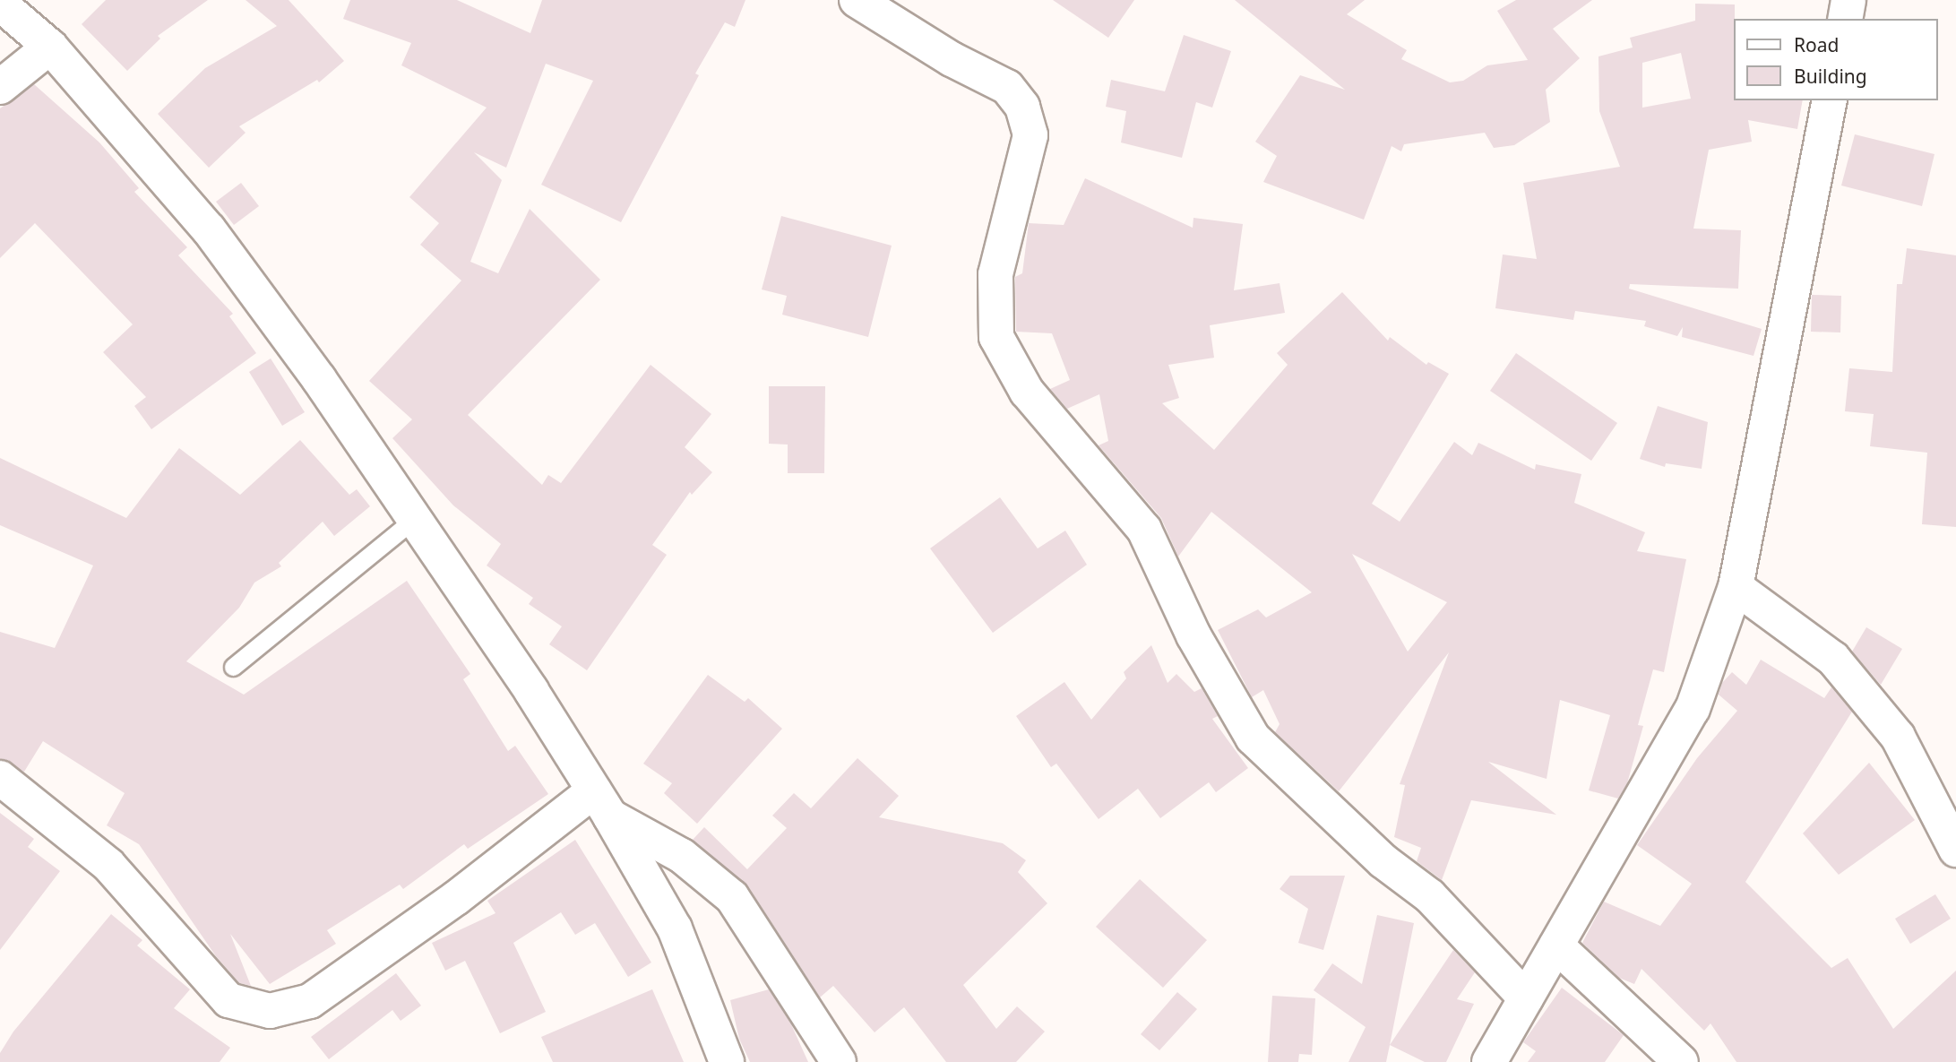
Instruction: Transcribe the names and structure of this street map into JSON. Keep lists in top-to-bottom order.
{
  "legend": ["Road", "Building"]
}
